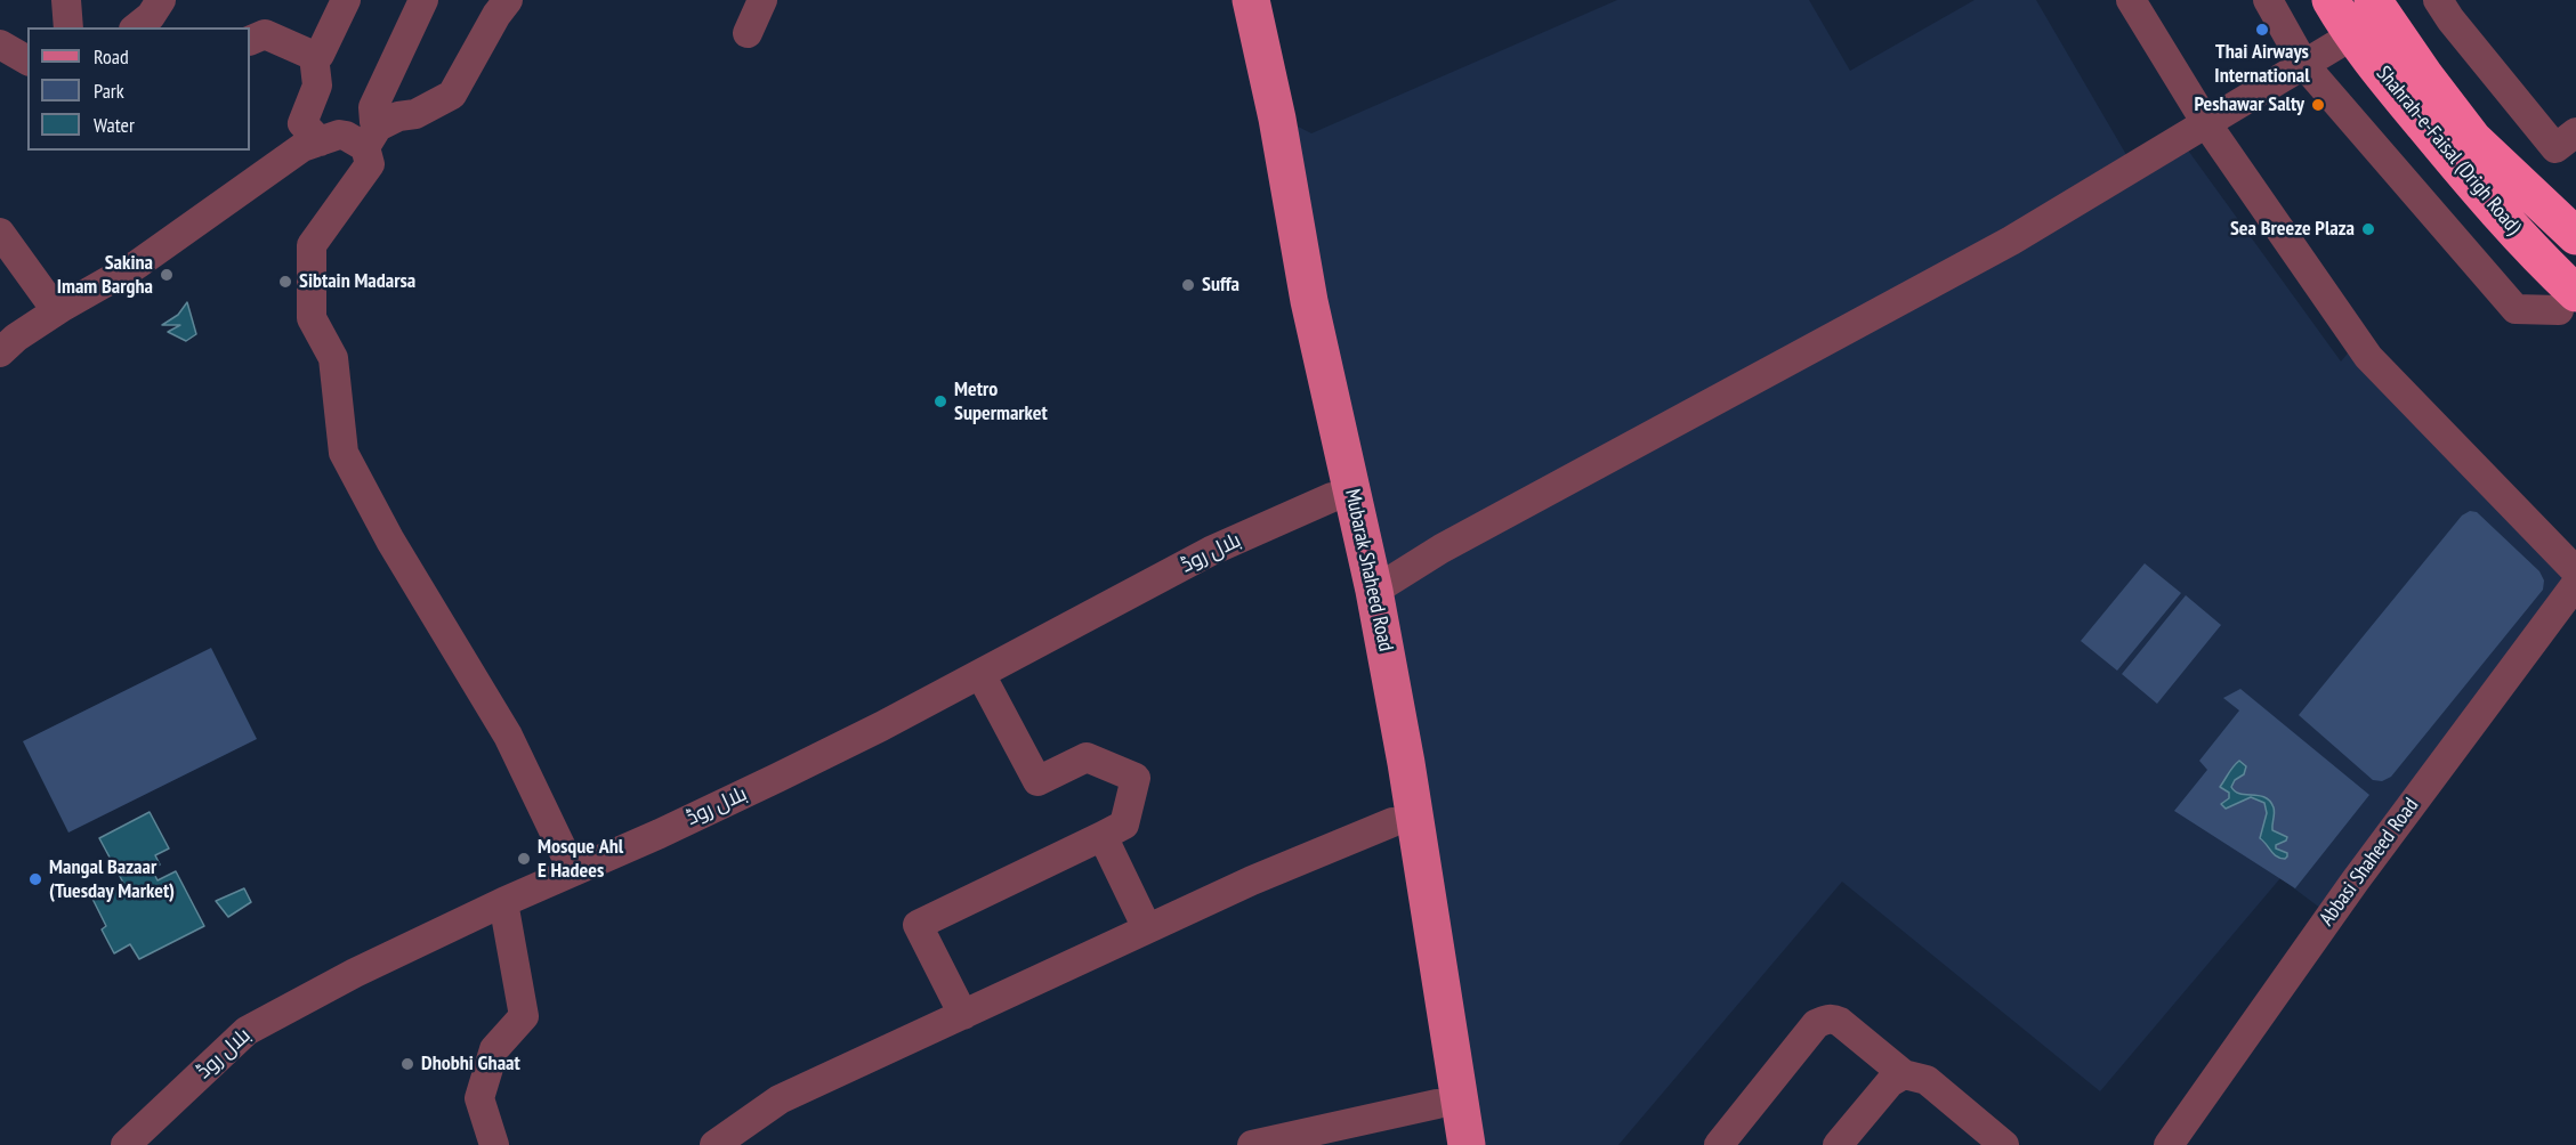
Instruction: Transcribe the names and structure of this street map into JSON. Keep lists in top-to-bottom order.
{
  "streets": {
    "highway": ["Shahrah-e-Faisal (Drigh Road)"],
    "main road": ["Mubarak Shaheed Road"],
    "street": ["بلال روڈ", "Abbasi Shaheed Road"]
  },
  "crossings": [
    ["بلال روڈ", "Mubarak Shaheed Road"]
  ],
  "places": [
    "Thai Airways International",
    "Peshawar Salty",
    "Sea Breeze Plaza",
    "Sakina Imam Bargha",
    "Sibtain Madarsa",
    "Suffa",
    "Metro Supermarket",
    "Mosque Ahl E Hadees",
    "Mangal Bazaar (Tuesday Market)",
    "Dhobhi Ghaat"
  ],
  "legend": ["Road", "Park", "Water"]
}
